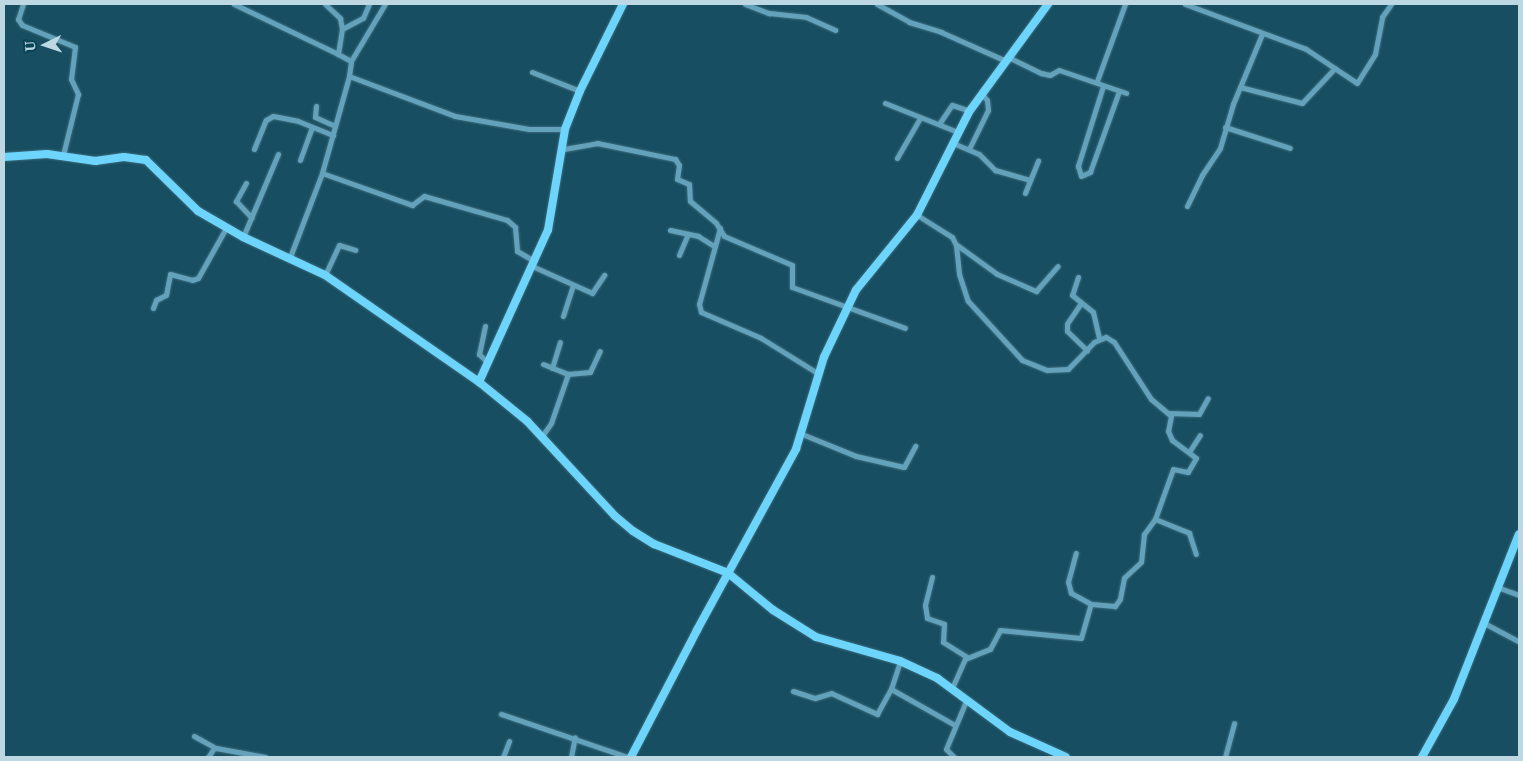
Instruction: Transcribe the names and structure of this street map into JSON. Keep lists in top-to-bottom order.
{
  "north": "left"
}
